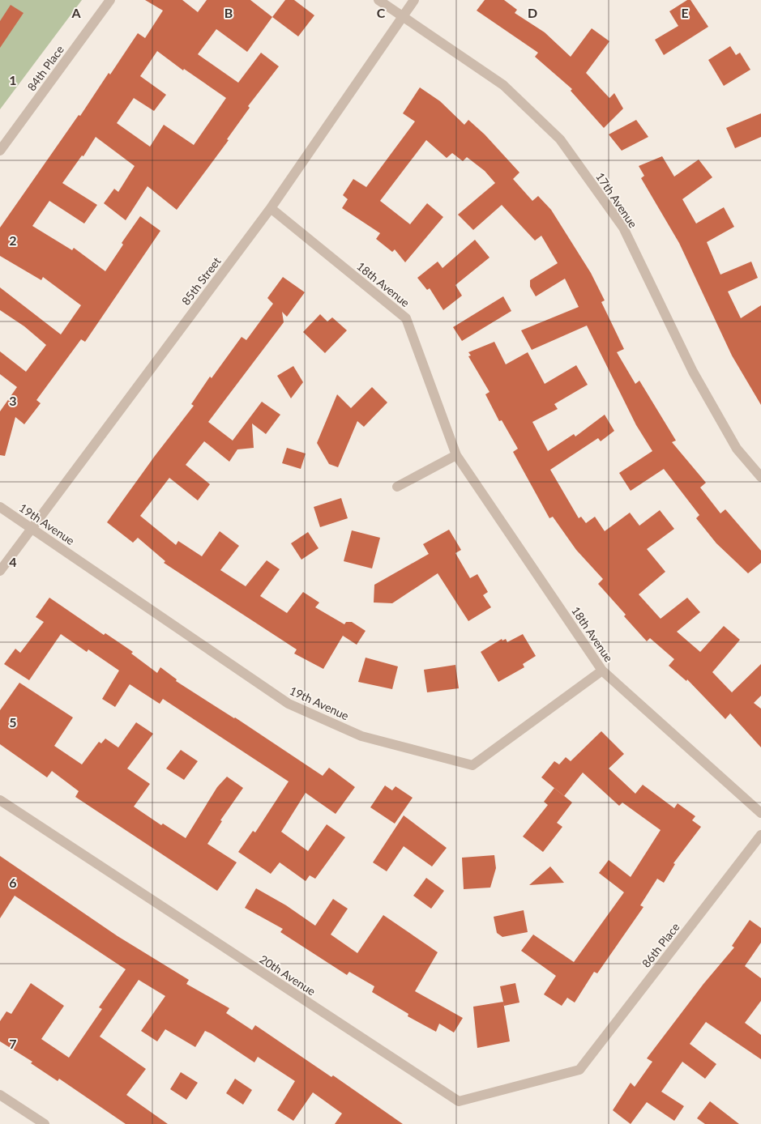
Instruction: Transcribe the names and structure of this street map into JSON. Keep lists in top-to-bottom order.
{
  "streets": {
    "street": [
      "84th Place",
      "17th Avenue",
      "85th Street",
      "18th Avenue",
      "19th Avenue",
      "86th Place",
      "20th Avenue"
    ]
  },
  "crossings": [
    ["17th Avenue", "85th Street"],
    ["85th Street", "18th Avenue"],
    ["85th Street", "19th Avenue"],
    ["18th Avenue", "19th Avenue"],
    ["86th Place", "20th Avenue"]
  ],
  "grid": {
    "columns": [
      "A",
      "B",
      "C",
      "D",
      "E"
    ],
    "rows": [
      "1",
      "2",
      "3",
      "4",
      "5",
      "6",
      "7"
    ]
  }
}
